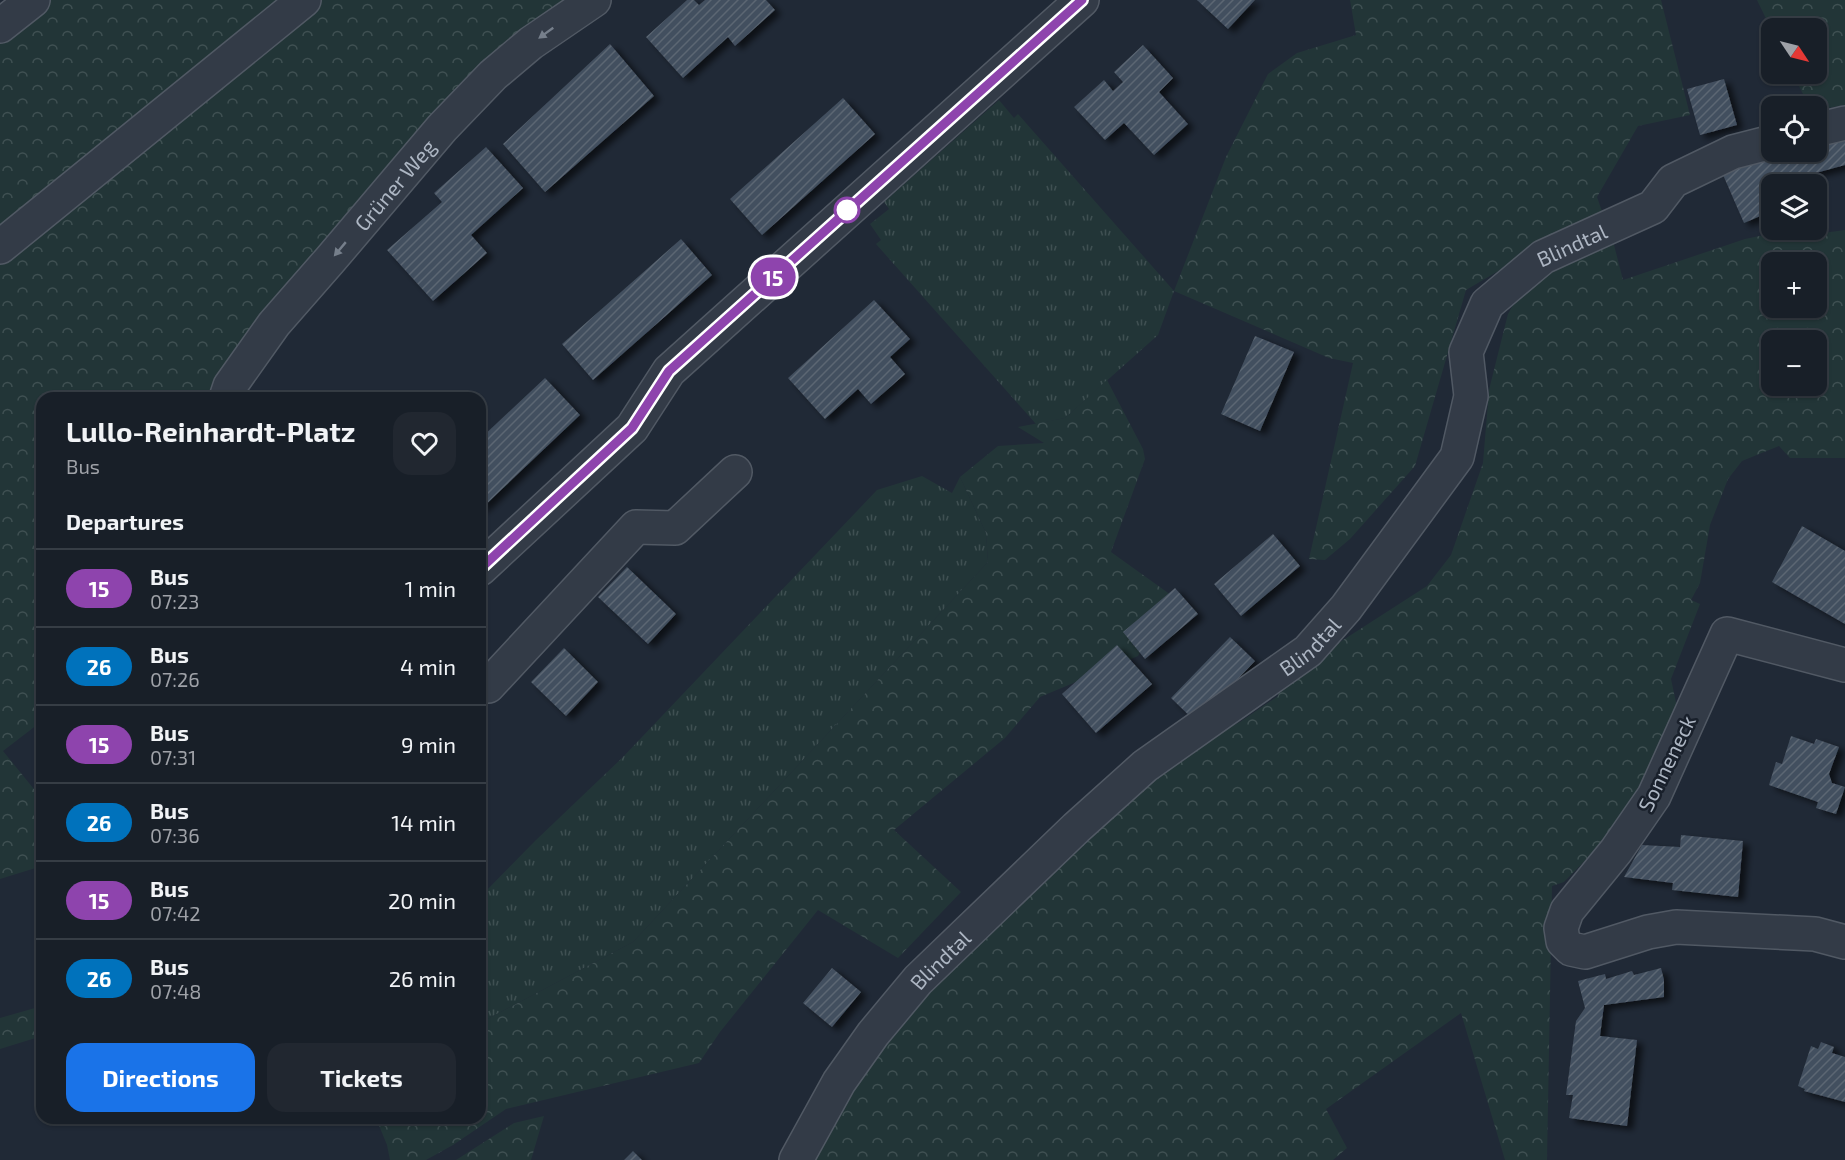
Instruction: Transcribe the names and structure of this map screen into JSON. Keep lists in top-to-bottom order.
{
  "streets": {
    "street": ["Grüner Weg", "Blindtal", "Sonneneck"]
  },
  "lines": ["bus line 15"],
  "north": "bottom right",
  "page": {
    "on_map": "15",
    "map_buttons": ["+", "−"],
    "heading": [
      ["Lullo-Reinhardt-Platz", "Bus"],
      "Departures"
    ],
    "list": [
      {
        "mark": "15",
        "name": "Bus",
        "note": "07:23",
        "value": "1 min"
      },
      {
        "mark": "26",
        "name": "Bus",
        "note": "07:26",
        "value": "4 min"
      },
      {
        "mark": "15",
        "name": "Bus",
        "note": "07:31",
        "value": "9 min"
      },
      {
        "mark": "26",
        "name": "Bus",
        "note": "07:36",
        "value": "14 min"
      },
      {
        "mark": "15",
        "name": "Bus",
        "note": "07:42",
        "value": "20 min"
      },
      {
        "mark": "26",
        "name": "Bus",
        "note": "07:48",
        "value": "26 min"
      }
    ],
    "buttons": ["Directions", "Tickets"]
  }
}
